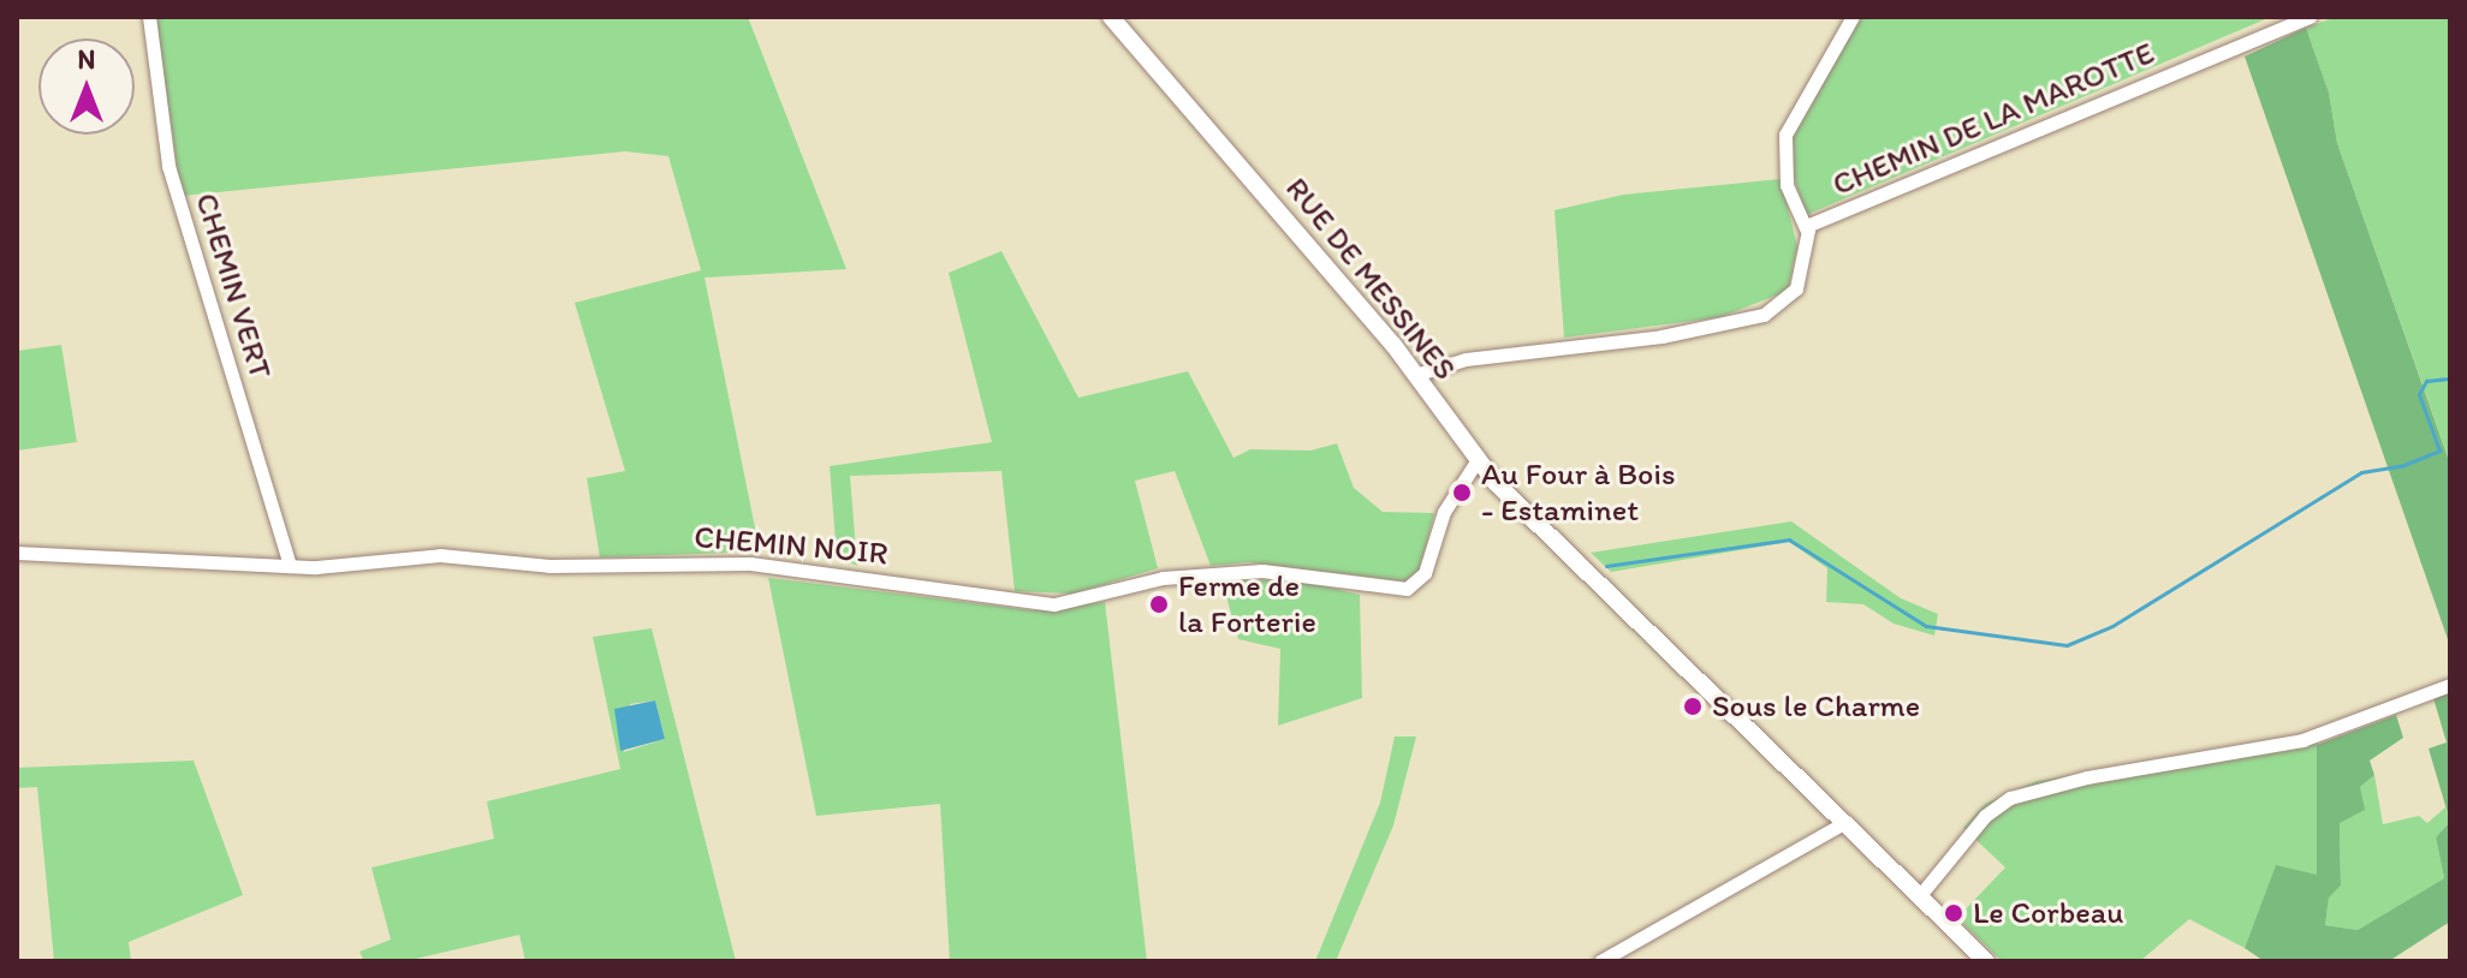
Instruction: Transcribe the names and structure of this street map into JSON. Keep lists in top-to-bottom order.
{
  "streets": {
    "main road": ["RUE DE MESSINES"],
    "street": ["CHEMIN DE LA MAROTTE", "CHEMIN VERT", "CHEMIN NOIR"]
  },
  "crossings": [
    ["CHEMIN DE LA MAROTTE", "RUE DE MESSINES"],
    ["RUE DE MESSINES", "CHEMIN NOIR"],
    ["CHEMIN VERT", "CHEMIN NOIR"]
  ],
  "places": [
    "Au Four à Bois - Estaminet",
    "Ferme de la Forterie",
    "Sous le Charme",
    "Le Corbeau"
  ],
  "north": "top"
}
